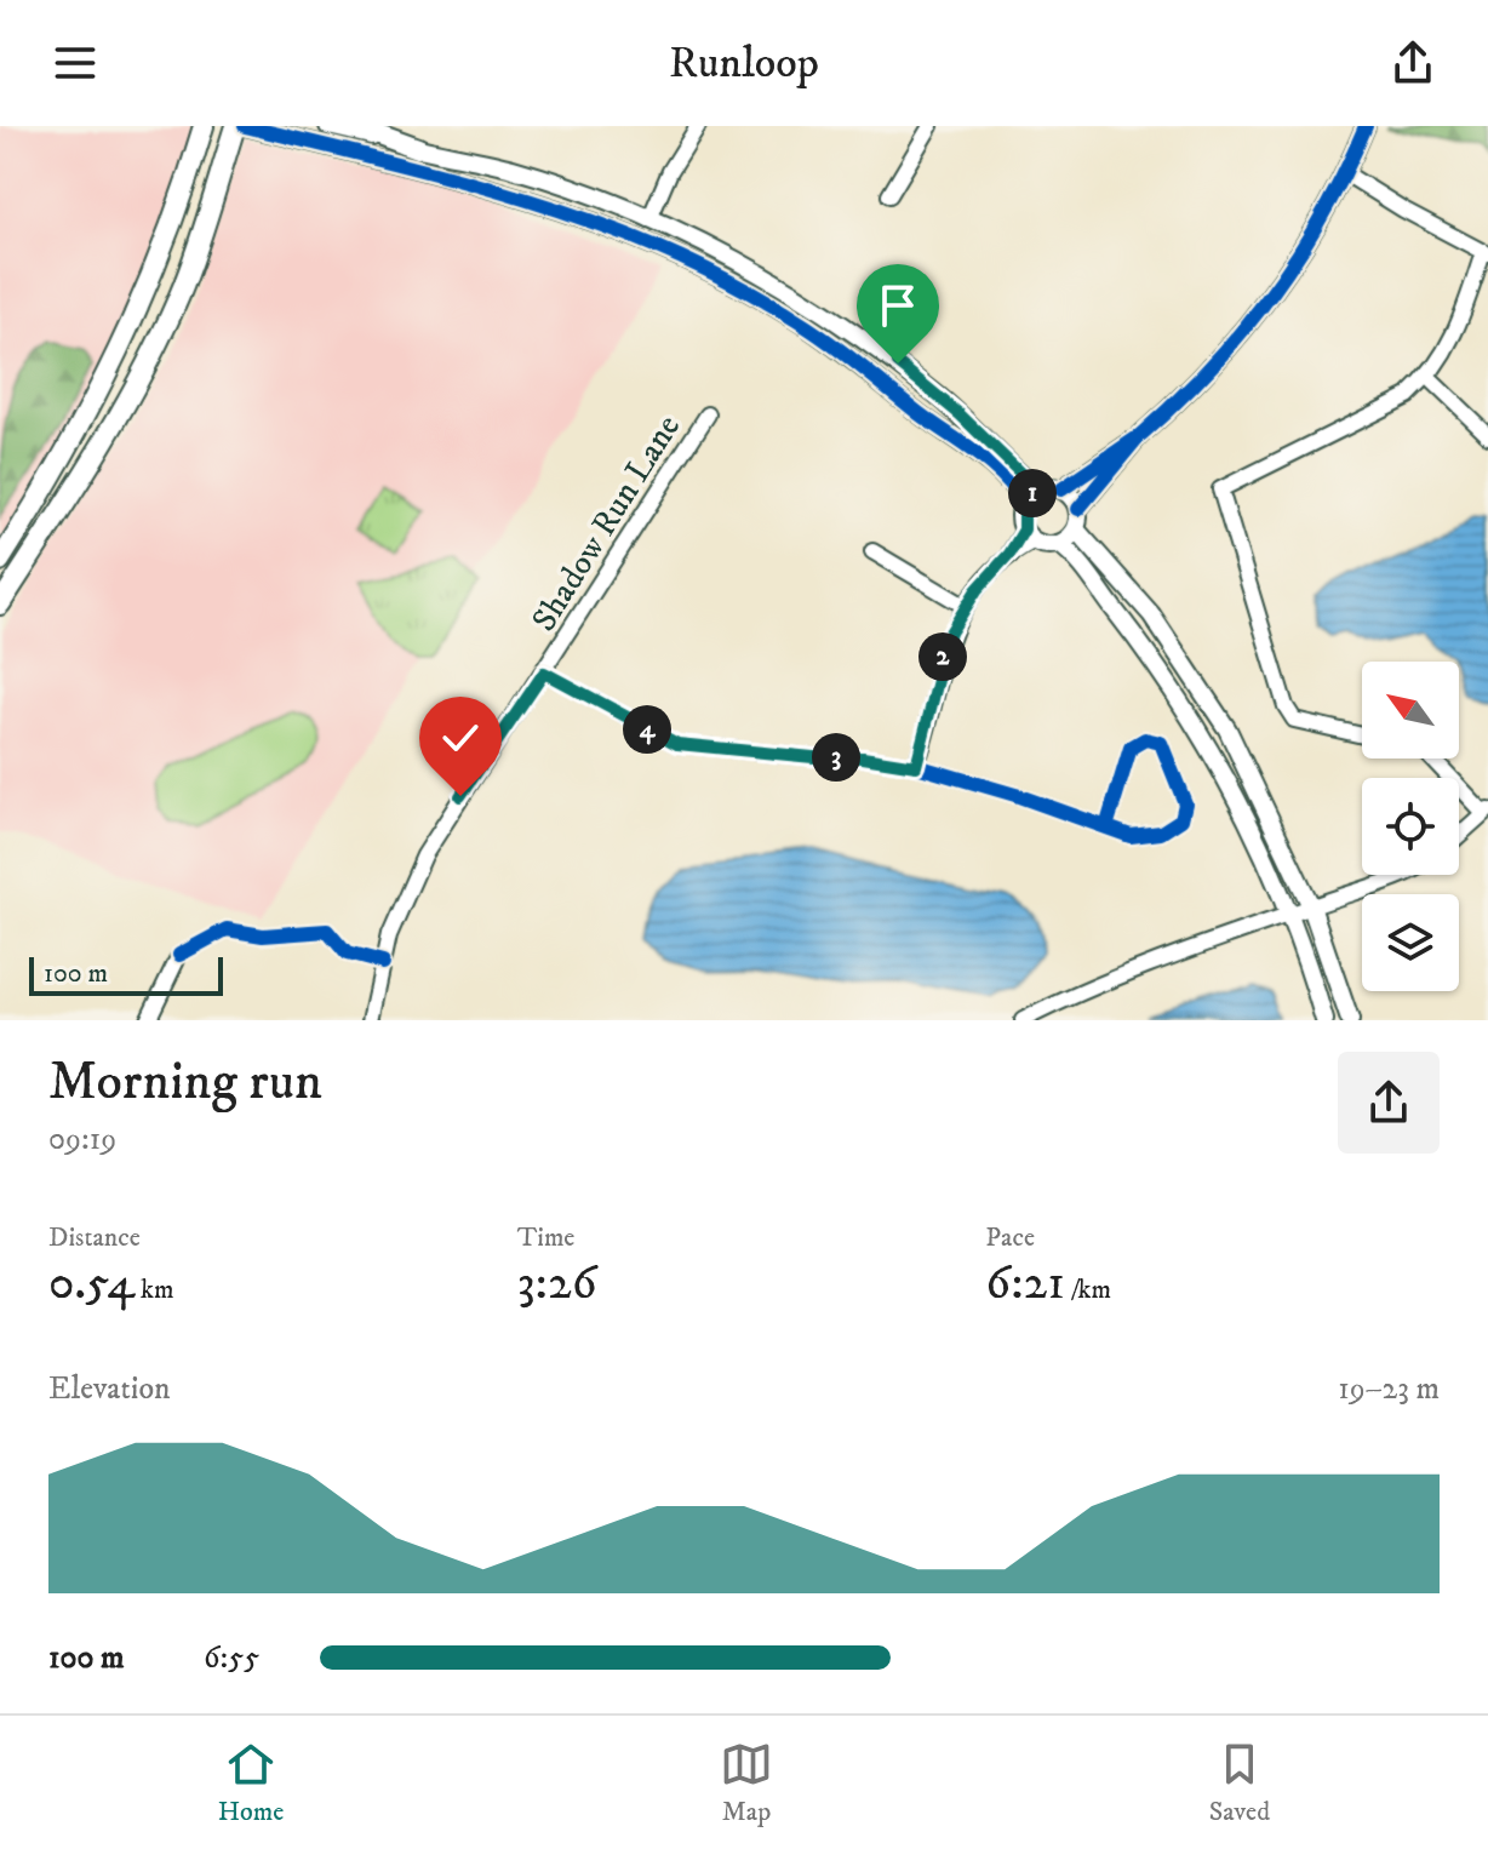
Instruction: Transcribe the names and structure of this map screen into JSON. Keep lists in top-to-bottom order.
{
  "streets": {
    "street": ["Shadow Run Lane"]
  },
  "scale_bar": "100 m",
  "north": "top left",
  "page": {
    "header": "Runloop",
    "pins": [
      "1",
      "2",
      "4",
      "3"
    ],
    "scale": "100 m",
    "heading": ["Morning run", "09:19"],
    "stats": [
      ["Distance", "0.54 km"],
      ["Time", "3:26"],
      ["Pace", "6:21 /km"]
    ],
    "chart": ["Elevation", "19–23 m"],
    "list": [
      {
        "name": "100 m",
        "note": "6:55"
      }
    ],
    "tabs": ["Home", "Map", "Saved"]
  }
}
